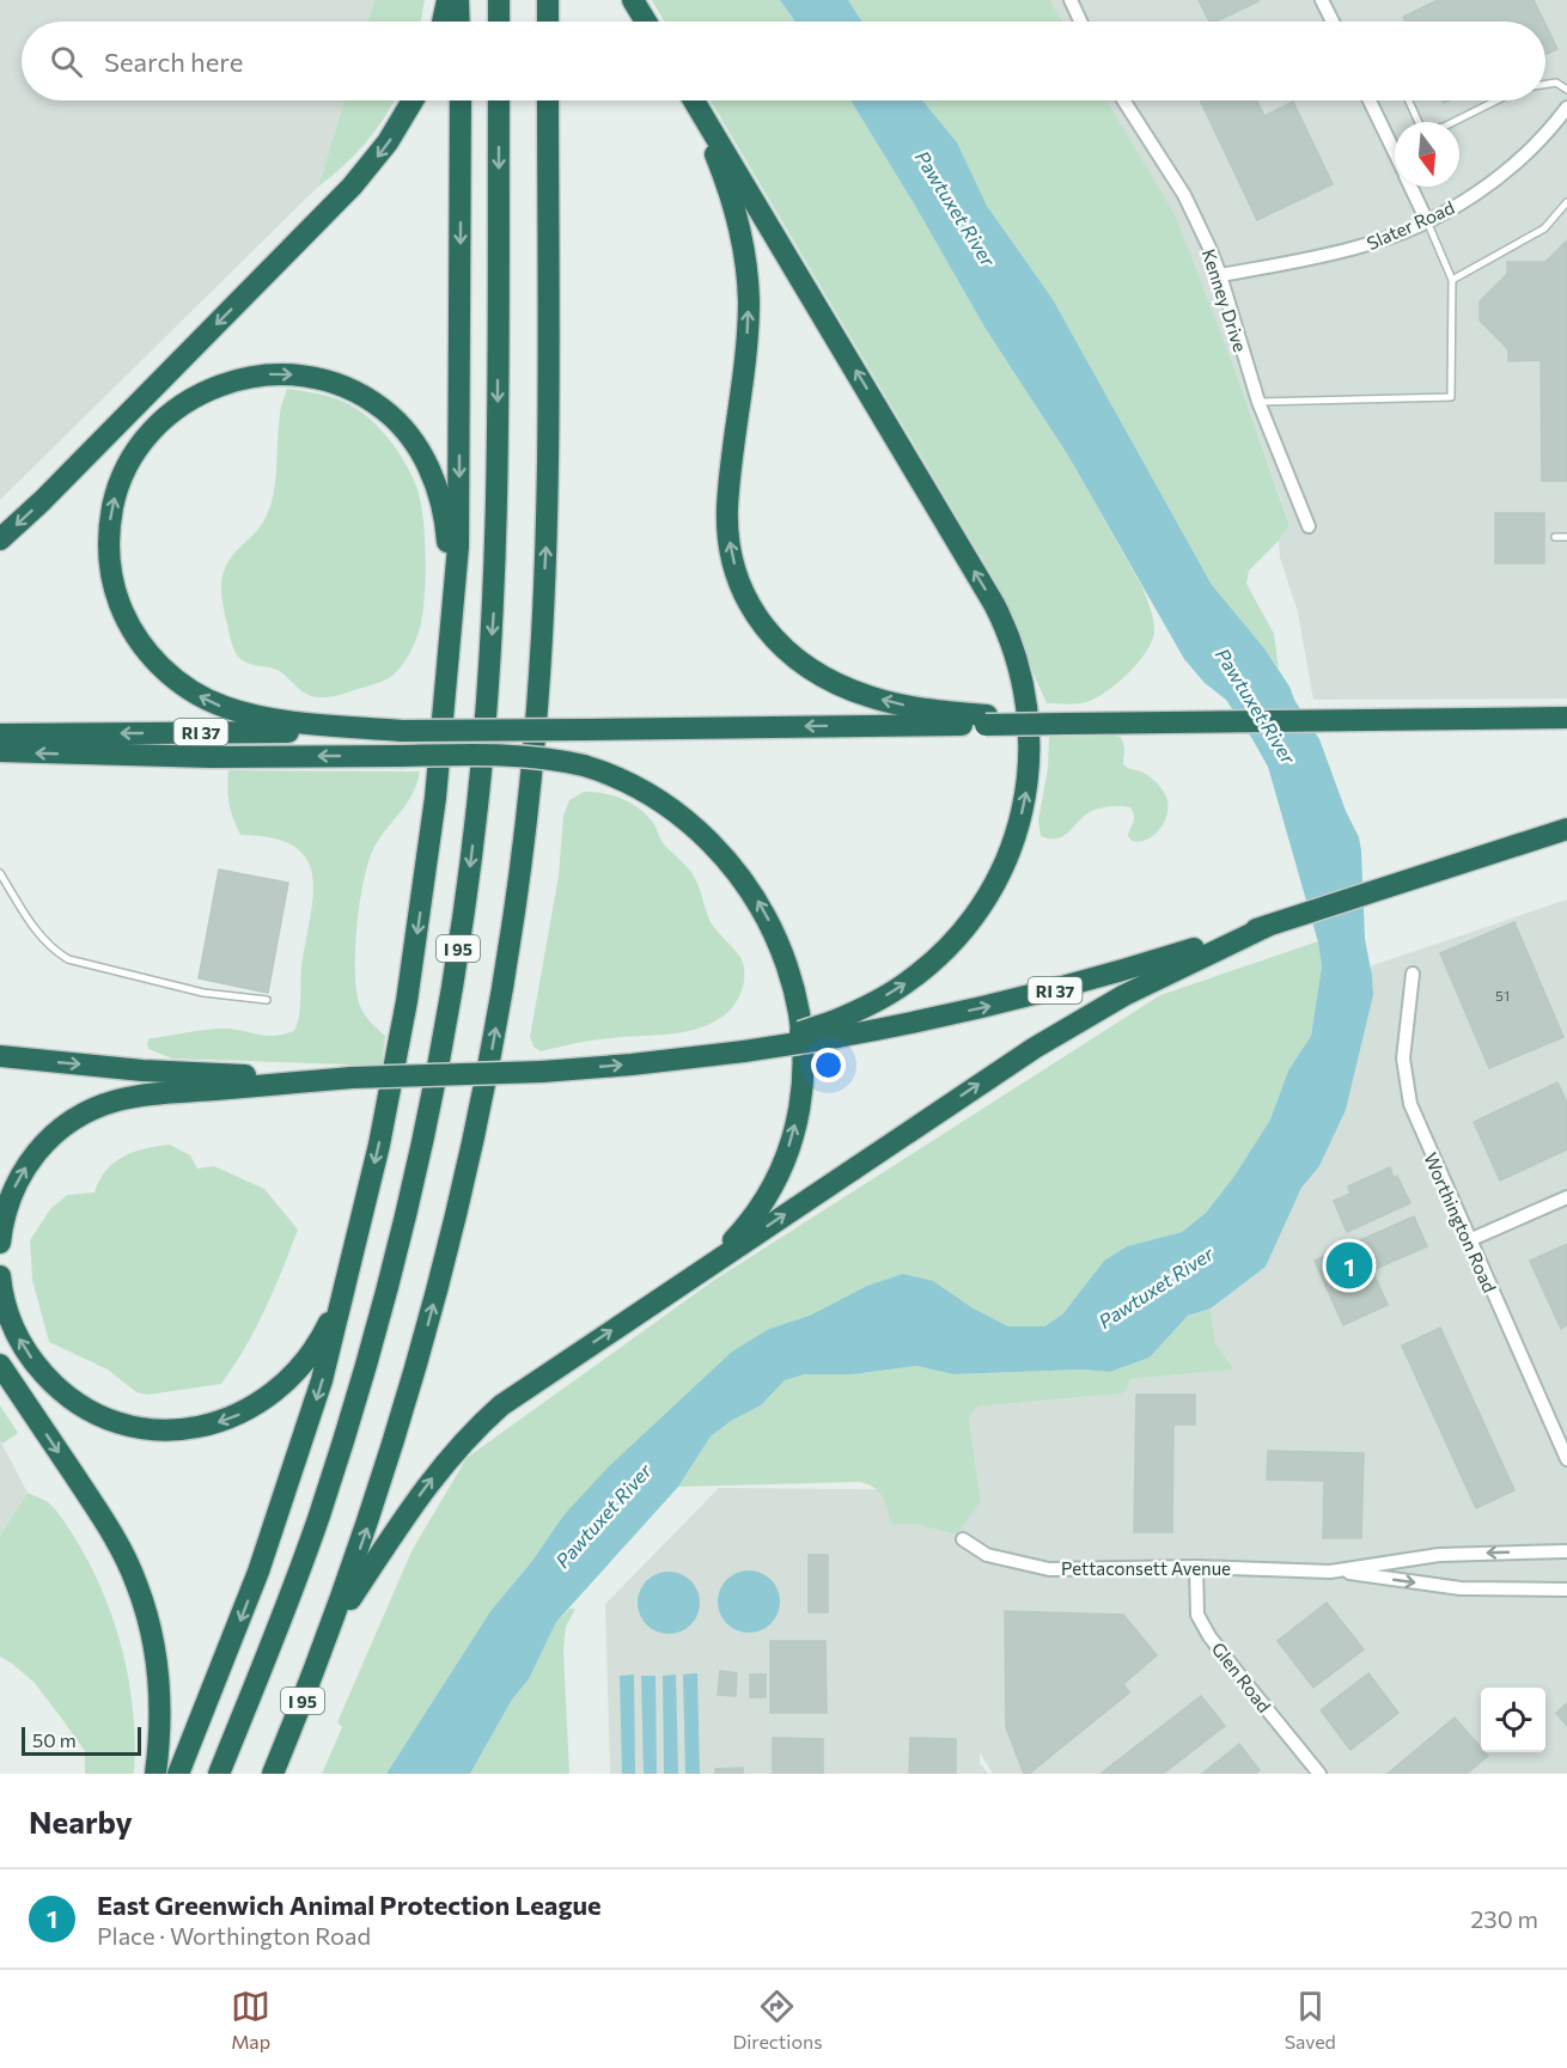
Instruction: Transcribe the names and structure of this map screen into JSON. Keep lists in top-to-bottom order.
{
  "streets": {
    "highway": ["RI 37", "I 95"],
    "street": [
      "Slater Road",
      "Kenney Drive",
      "Worthington Road",
      "Pettaconsett Avenue",
      "Glen Road"
    ]
  },
  "crossings": [
    ["Slater Road", "Kenney Drive"],
    ["Pettaconsett Avenue", "Glen Road"]
  ],
  "water": ["Pawtuxet River"],
  "house_numbers": ["51"],
  "scale_bar": "50 m",
  "north": "bottom",
  "page": {
    "search": "Search here",
    "pins": "1",
    "scale": "50 m",
    "heading": "Nearby",
    "list": [
      {
        "mark": "1",
        "name": "East Greenwich Animal Protection League",
        "note": "Place · Worthington Road",
        "value": "230 m"
      }
    ],
    "nav": ["Map", "Directions", "Saved"]
  }
}
